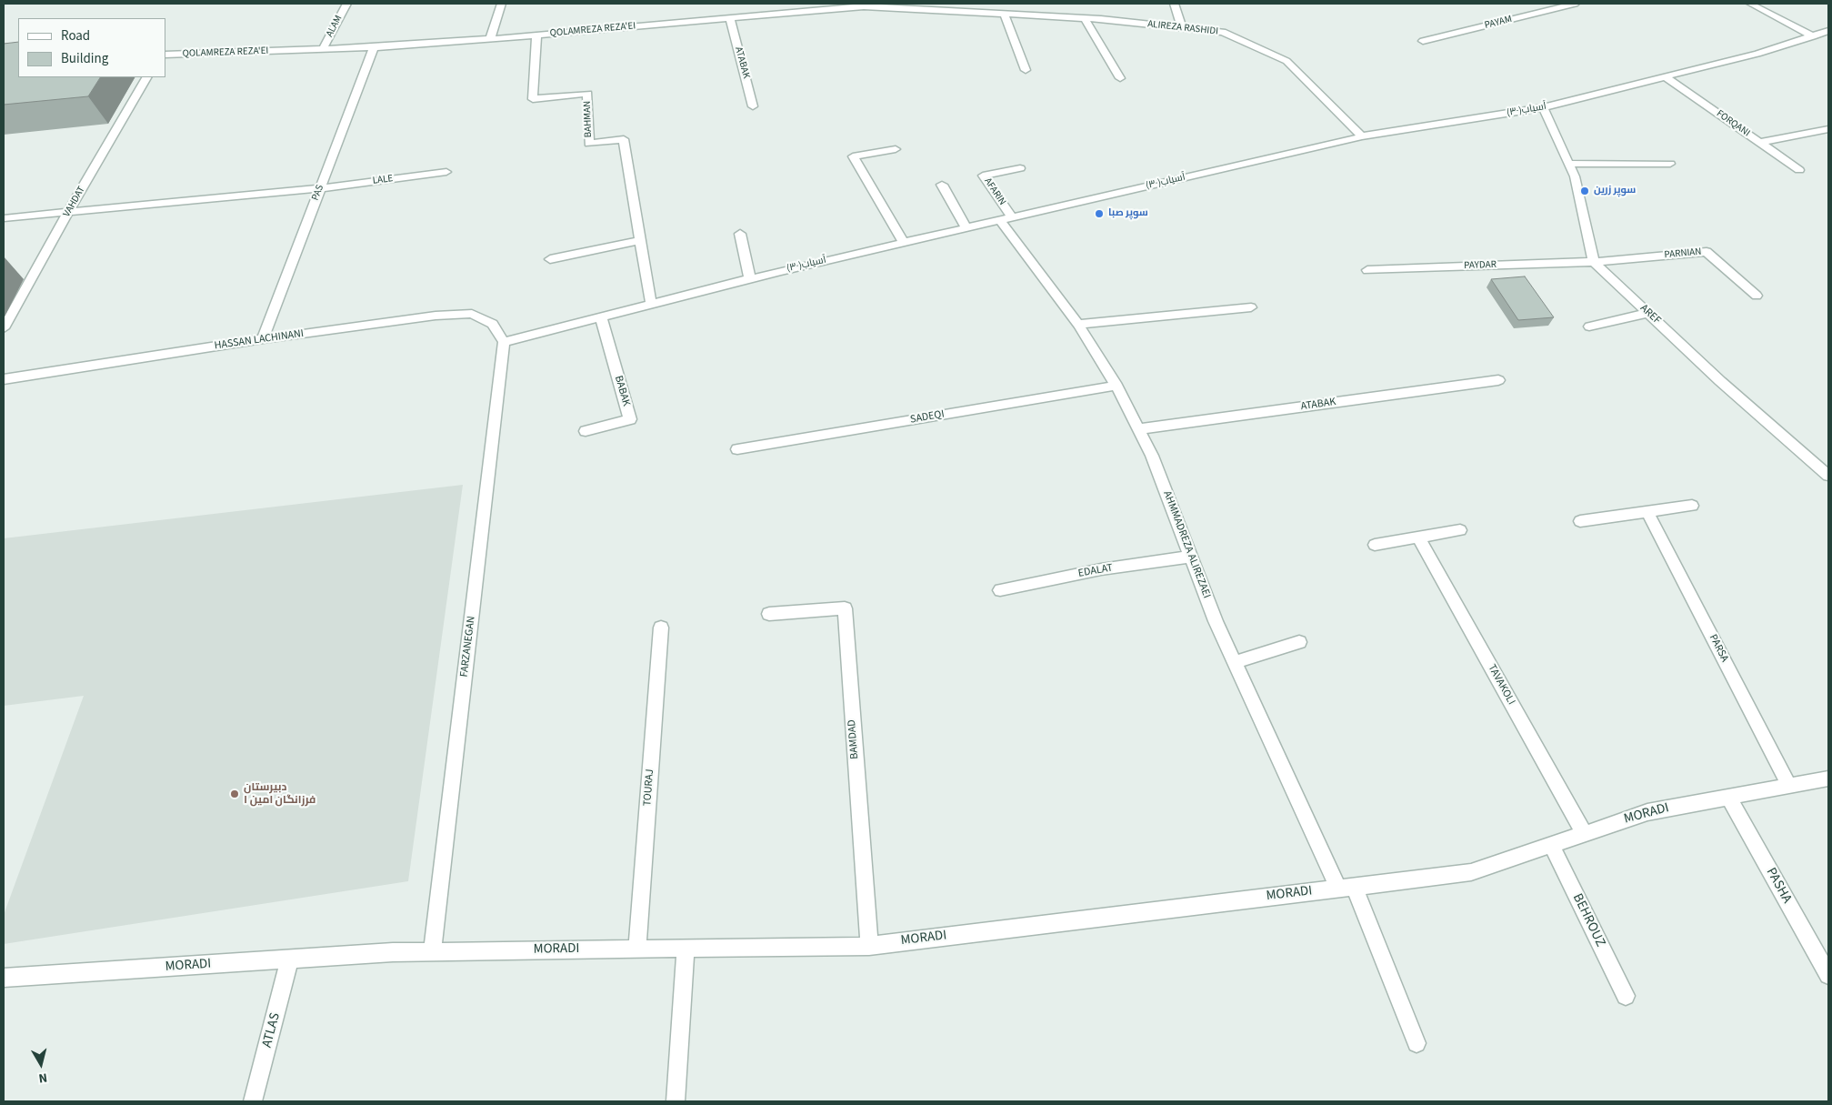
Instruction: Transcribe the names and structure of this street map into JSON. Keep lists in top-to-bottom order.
{
  "streets": {
    "street": [
      "PAYAM",
      "ALAM",
      "ALIREZA RASHIDI",
      "QOLAMREZA REZA'EI",
      "ATABAK",
      "آسیاب(۳۰)",
      "BAHMAN",
      "FORQANI",
      "LALE",
      "AFARIN",
      "PAS",
      "VAHDAT",
      "PARNIAN",
      "PAYDAR",
      "AREF",
      "HASSAN LACHINANI",
      "BABAK",
      "SADEQI",
      "AHMMADREZA ALIREZAEI",
      "EDALAT",
      "FARZANEGAN",
      "PARSA",
      "TAVAKOLI",
      "BAMDAD",
      "TOURAJ",
      "MORADI",
      "PASHA",
      "BEHROUZ",
      "ATLAS"
    ]
  },
  "crossings": [
    ["ALAM", "QOLAMREZA REZA'EI"],
    ["ALIREZA RASHIDI", "QOLAMREZA REZA'EI"],
    ["ALIREZA RASHIDI", "آسیاب(۳۰)"],
    ["QOLAMREZA REZA'EI", "ATABAK"],
    ["QOLAMREZA REZA'EI", "BAHMAN"],
    ["QOLAMREZA REZA'EI", "PAS"],
    ["ATABAK", "AHMMADREZA ALIREZAEI"],
    ["آسیاب(۳۰)", "BAHMAN"],
    ["آسیاب(۳۰)", "FORQANI"],
    ["آسیاب(۳۰)", "AFARIN"],
    ["آسیاب(۳۰)", "HASSAN LACHINANI"],
    ["آسیاب(۳۰)", "BABAK"],
    ["آسیاب(۳۰)", "AHMMADREZA ALIREZAEI"],
    ["آسیاب(۳۰)", "FARZANEGAN"],
    ["LALE", "PAS"],
    ["LALE", "VAHDAT"],
    ["AFARIN", "AHMMADREZA ALIREZAEI"],
    ["PAS", "HASSAN LACHINANI"],
    ["PARNIAN", "PAYDAR"],
    ["PARNIAN", "AREF"],
    ["PAYDAR", "AREF"],
    ["HASSAN LACHINANI", "FARZANEGAN"],
    ["SADEQI", "AHMMADREZA ALIREZAEI"],
    ["AHMMADREZA ALIREZAEI", "EDALAT"],
    ["AHMMADREZA ALIREZAEI", "MORADI"],
    ["FARZANEGAN", "MORADI"],
    ["PARSA", "MORADI"],
    ["TAVAKOLI", "MORADI"],
    ["BAMDAD", "MORADI"],
    ["TOURAJ", "MORADI"],
    ["MORADI", "PASHA"],
    ["MORADI", "BEHROUZ"],
    ["MORADI", "ATLAS"]
  ],
  "places": ["سوپر زرین", "سوپر صبا", "دبیرستان فرزانگان امین ۱"],
  "legend": ["Road", "Building"],
  "north": "bottom"
}
